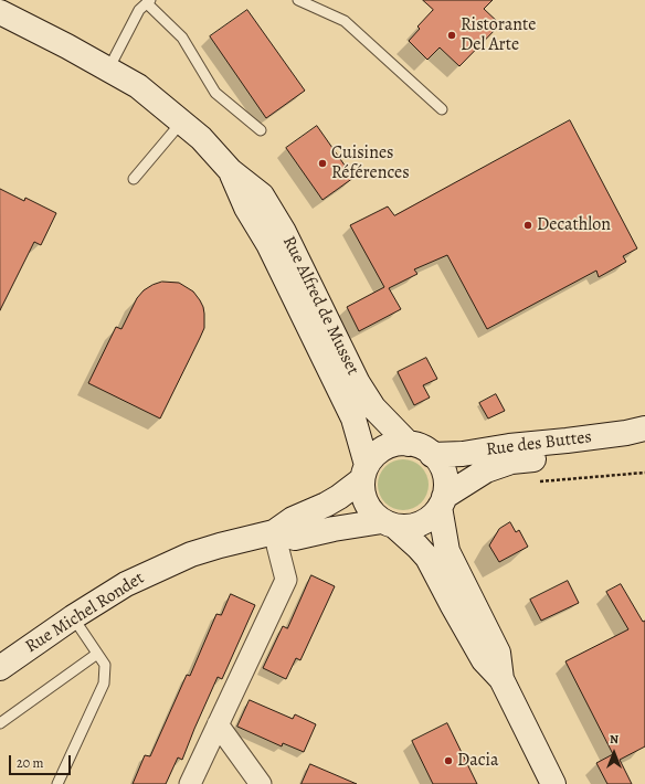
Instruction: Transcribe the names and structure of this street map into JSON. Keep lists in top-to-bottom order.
{
  "streets": {
    "main road": ["Rue Alfred de Musset", "Rue des Buttes", "Rue Michel Rondet"]
  },
  "crossings": [
    ["Rue Alfred de Musset", "Rue des Buttes"],
    ["Rue Alfred de Musset", "Rue Michel Rondet"],
    ["Rue des Buttes", "Rue Michel Rondet"]
  ],
  "places": [
    "Ristorante Del Arte",
    "Cuisines Références",
    "Decathlon",
    "Dacia"
  ],
  "scale_bar": "20 m",
  "north": "top"
}
